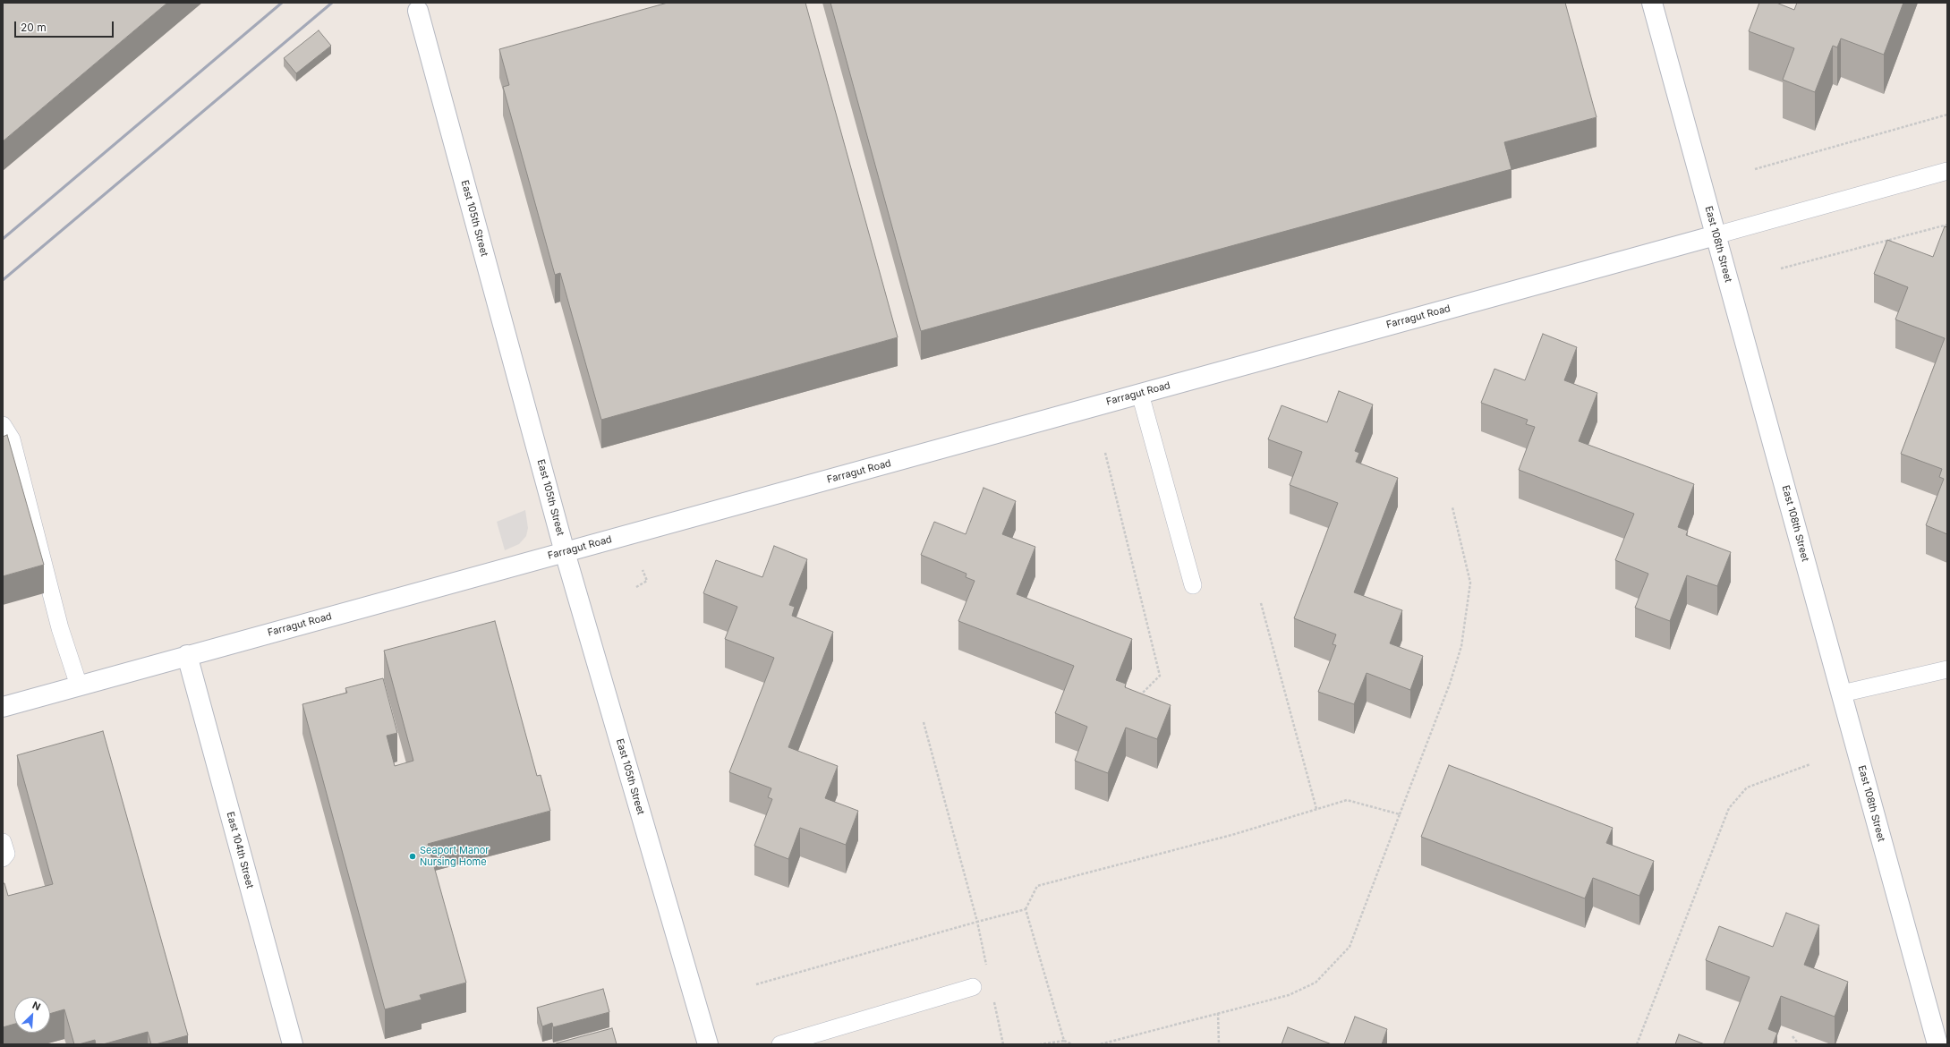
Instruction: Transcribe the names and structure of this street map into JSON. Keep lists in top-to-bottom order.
{
  "streets": {
    "street": [
      "East 105th Street",
      "East 108th Street",
      "Farragut Road",
      "East 104th Street"
    ]
  },
  "crossings": [
    ["East 105th Street", "Farragut Road"],
    ["East 108th Street", "Farragut Road"],
    ["Farragut Road", "East 104th Street"]
  ],
  "places": ["Seaport Manor Nursing Home"],
  "scale_bar": "20 m",
  "north": "top right"
}
